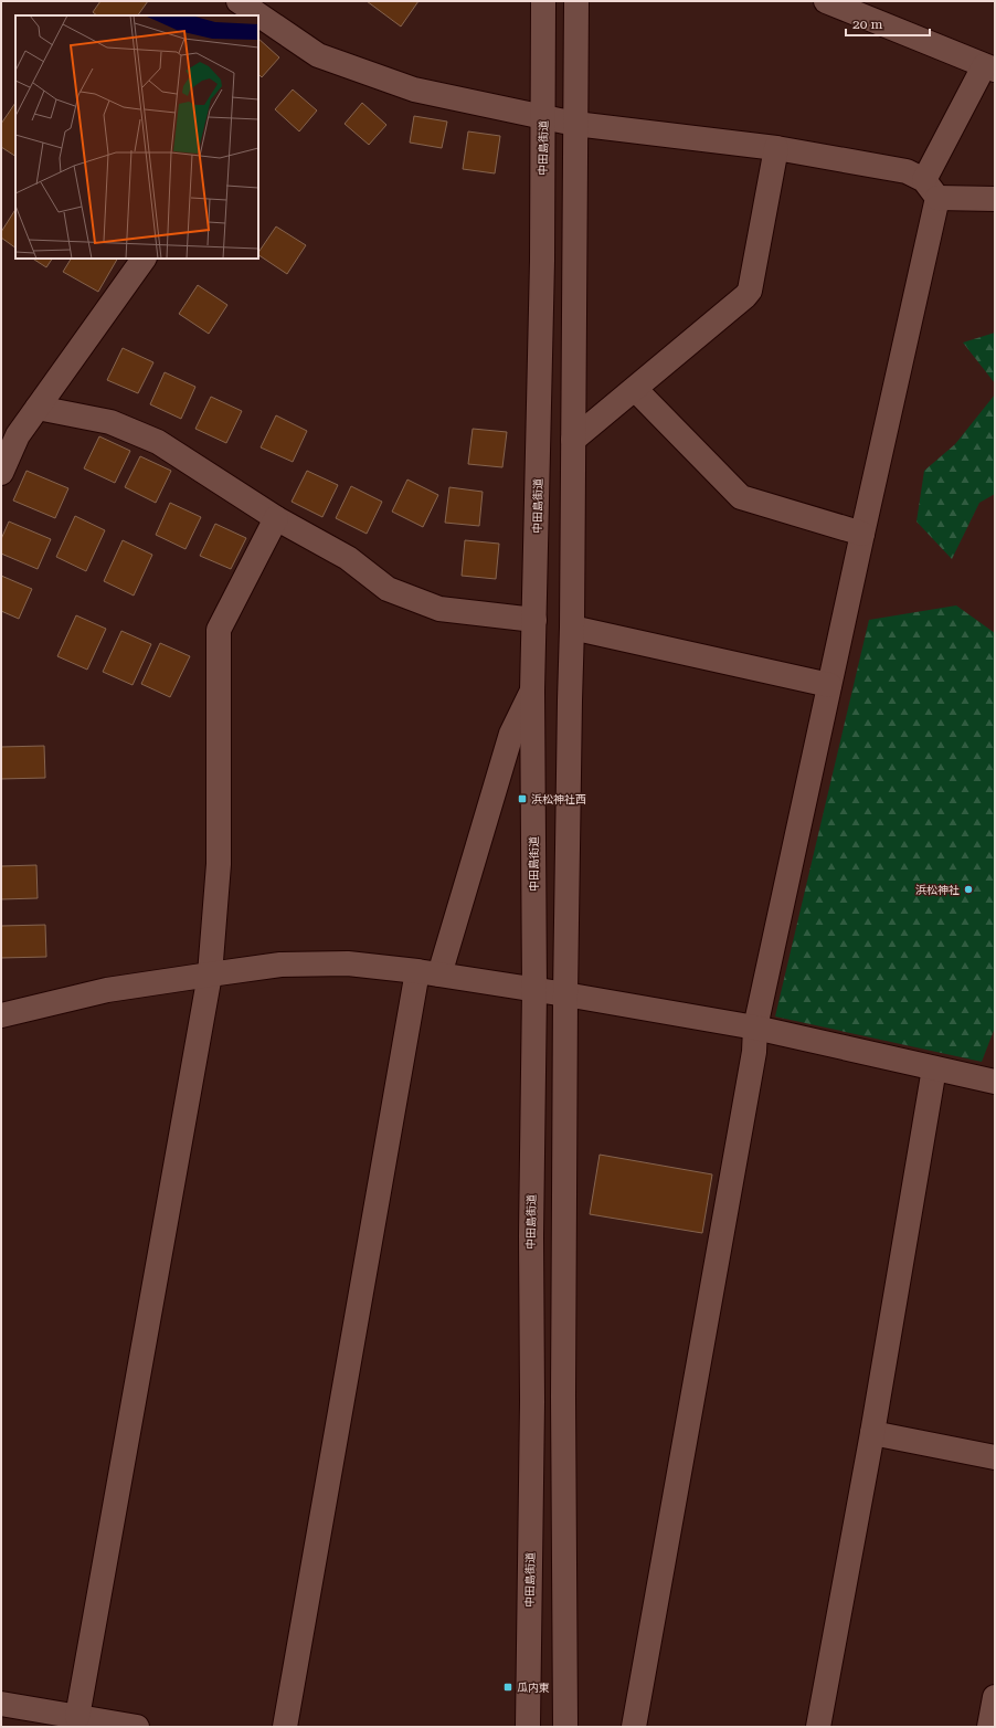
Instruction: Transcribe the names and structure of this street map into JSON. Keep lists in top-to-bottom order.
{
  "streets": {
    "street": ["中田島街道"]
  },
  "places": {
    "transit": ["浜松神社西", "瓜内東"],
    "other": ["浜松神社"]
  },
  "scale_bar": "20 m"
}
